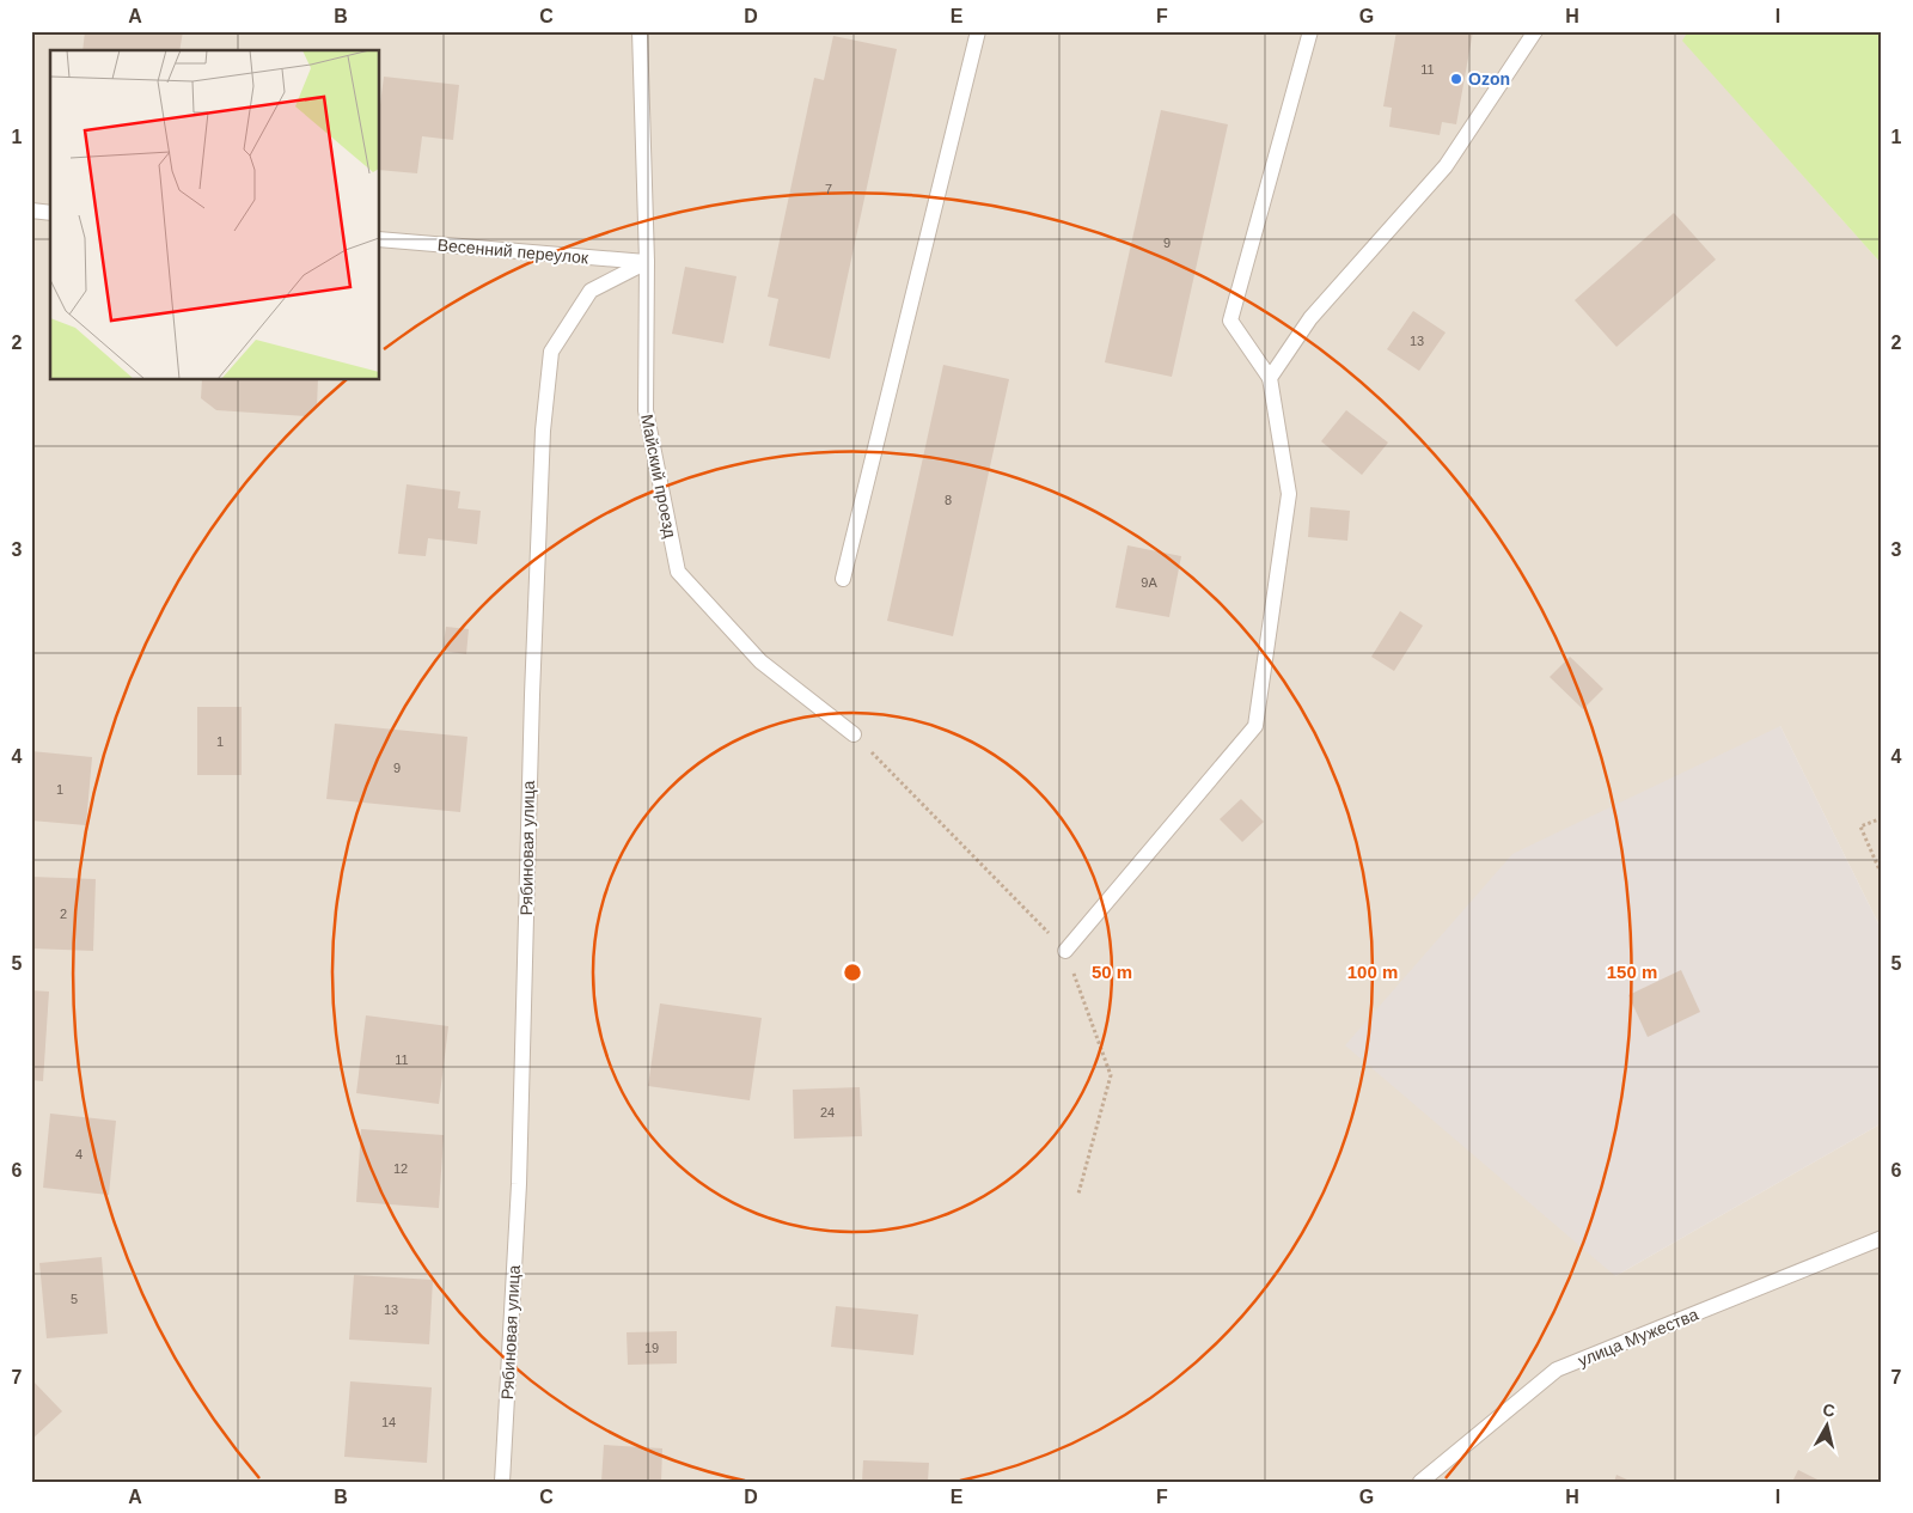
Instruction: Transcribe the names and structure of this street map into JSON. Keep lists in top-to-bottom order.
{
  "streets": {
    "lane": [
      "Весенний переулок",
      "Майский проезд",
      "Рябиновая улица",
      "улица Мужества"
    ]
  },
  "crossings": [
    ["Весенний переулок", "Майский проезд"],
    ["Весенний переулок", "Рябиновая улица"],
    ["Майский проезд", "Рябиновая улица"]
  ],
  "places": ["Ozon"],
  "house_numbers": [
    "11",
    "7",
    "9",
    "13",
    "8",
    "9А",
    "1",
    "9",
    "1",
    "2",
    "11",
    "24",
    "4",
    "12",
    "5",
    "13",
    "19",
    "14"
  ],
  "north": "top",
  "grid": {
    "columns": [
      "A",
      "B",
      "C",
      "D",
      "E",
      "F",
      "G",
      "H",
      "I"
    ],
    "rows": [
      "1",
      "2",
      "3",
      "4",
      "5",
      "6",
      "7"
    ]
  },
  "rings": ["50 m", "100 m", "150 m"]
}
